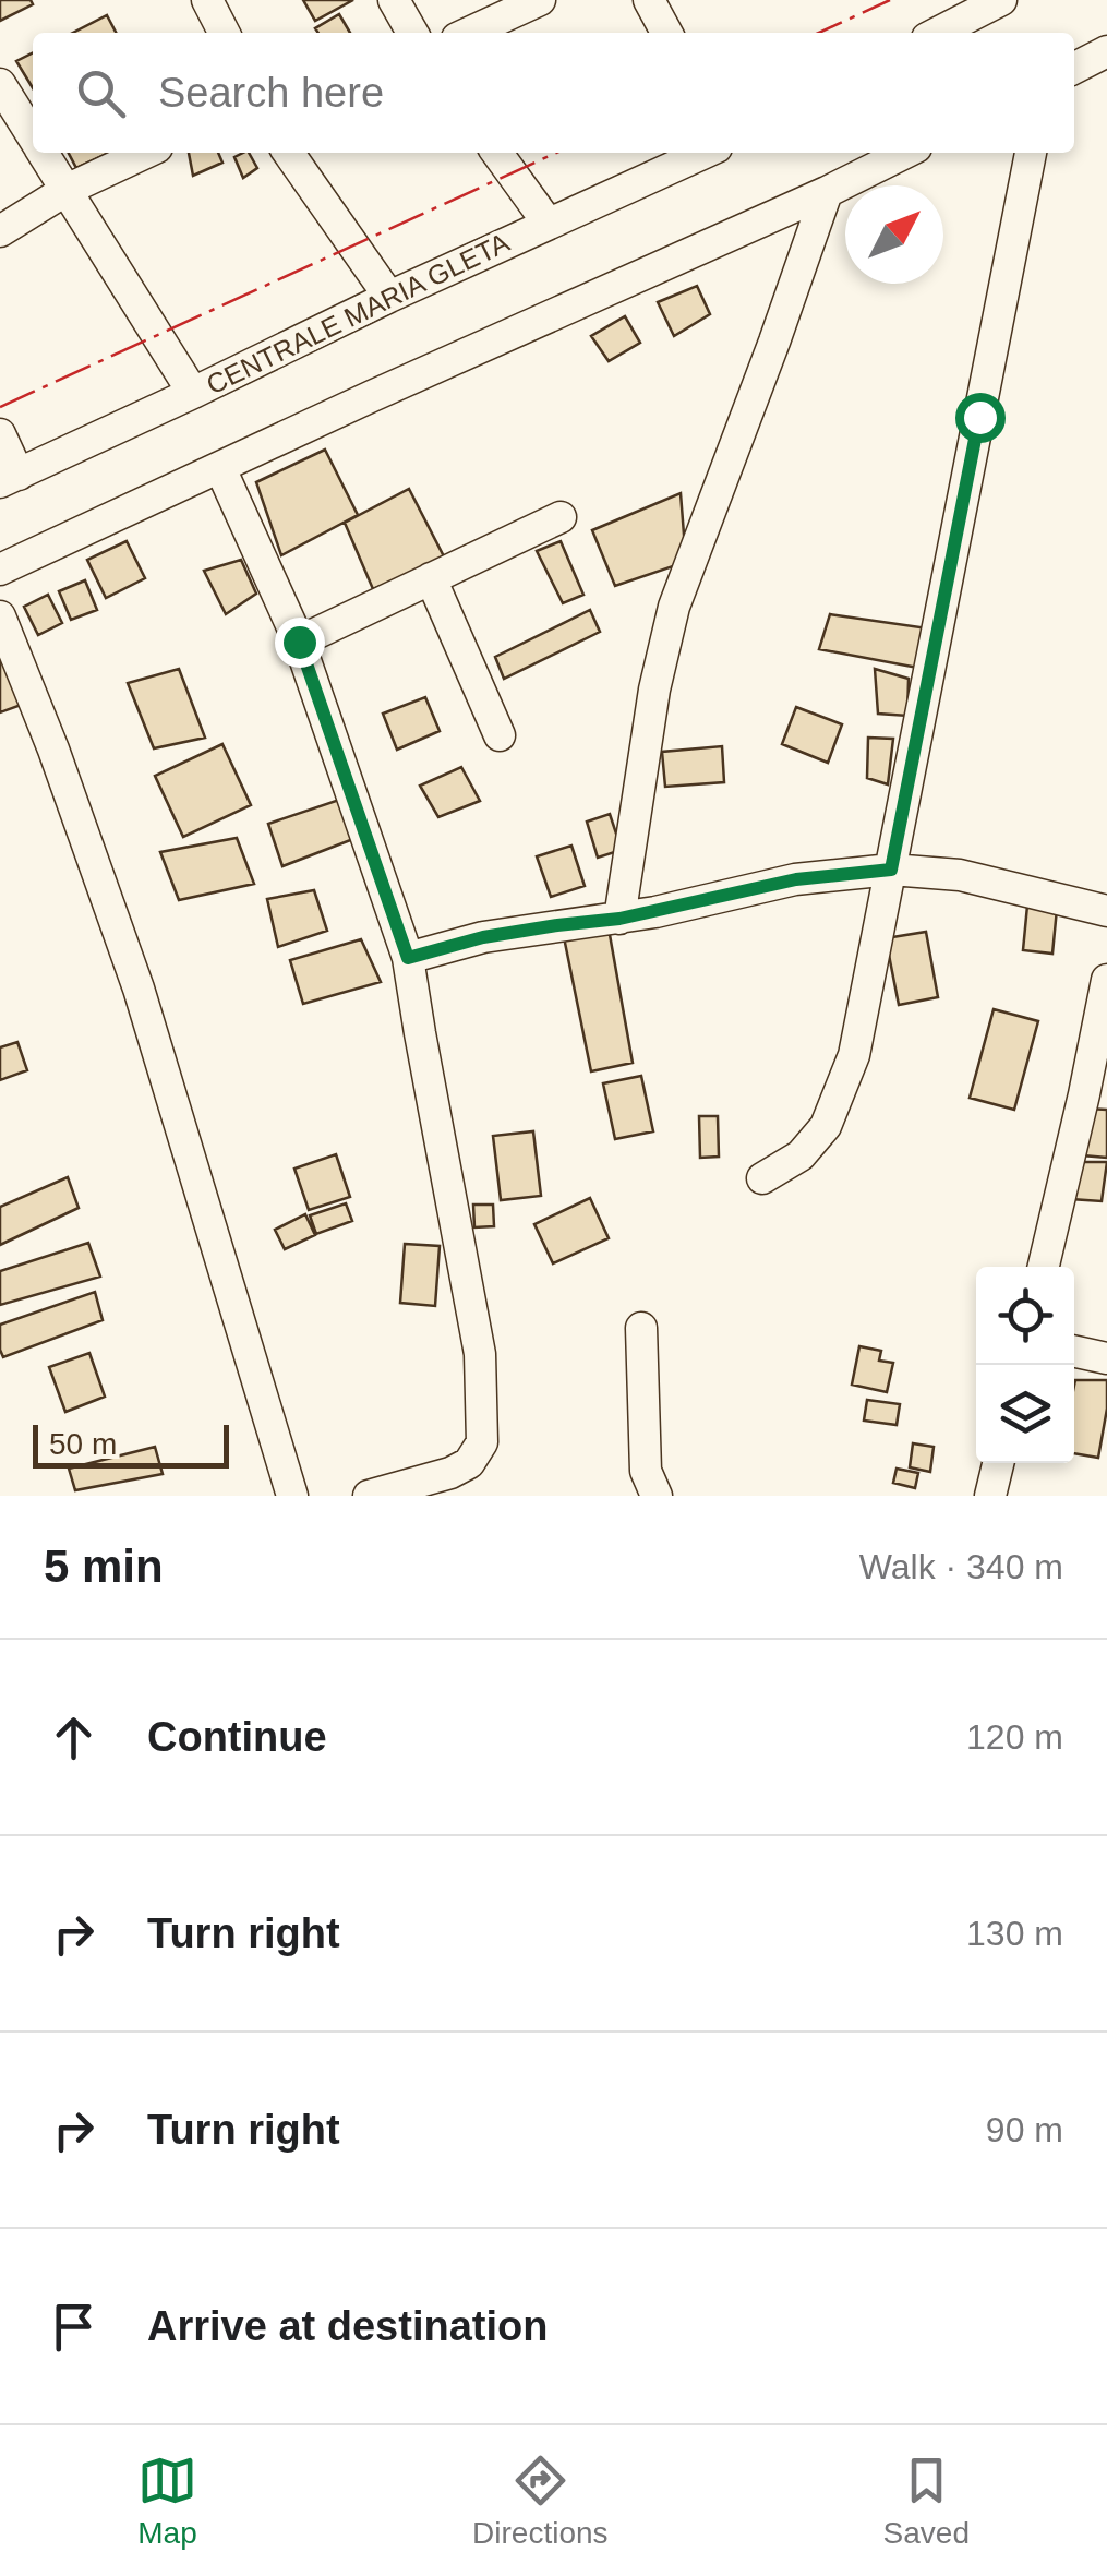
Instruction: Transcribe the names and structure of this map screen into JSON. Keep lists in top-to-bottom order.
{
  "streets": {
    "street": ["CENTRALE MARIA GLETA"]
  },
  "scale_bar": "50 m",
  "north": "top right",
  "page": {
    "search": "Search here",
    "scale": "50 m",
    "heading": ["5 min", "Walk · 340 m"],
    "list": [
      ["Continue", "120 m"],
      ["Turn right", "130 m"],
      ["Turn right", "90 m"],
      "Arrive at destination"
    ],
    "nav": ["Map", "Directions", "Saved"]
  }
}
